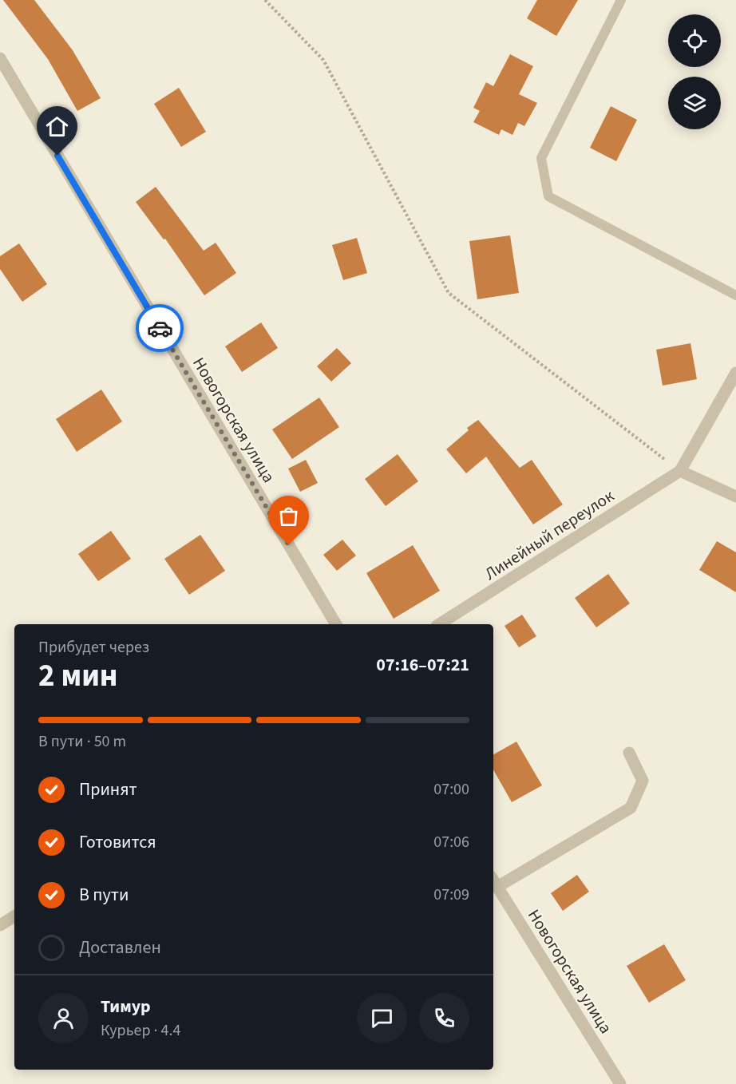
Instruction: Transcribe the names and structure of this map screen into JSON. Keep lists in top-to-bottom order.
{
  "streets": {
    "street": ["Новогорская улица", "Линейный переулок"]
  },
  "page": {
    "heading": ["2 мин", "Прибудет через", "07:16–07:21"],
    "panel": ["Тимур", "Курьер · 4.4"],
    "bar": "В пути · 50 m",
    "list": [
      ["Принят", "07:00"],
      ["Готовится", "07:06"],
      ["В пути", "07:09"],
      "Доставлен"
    ]
  }
}
